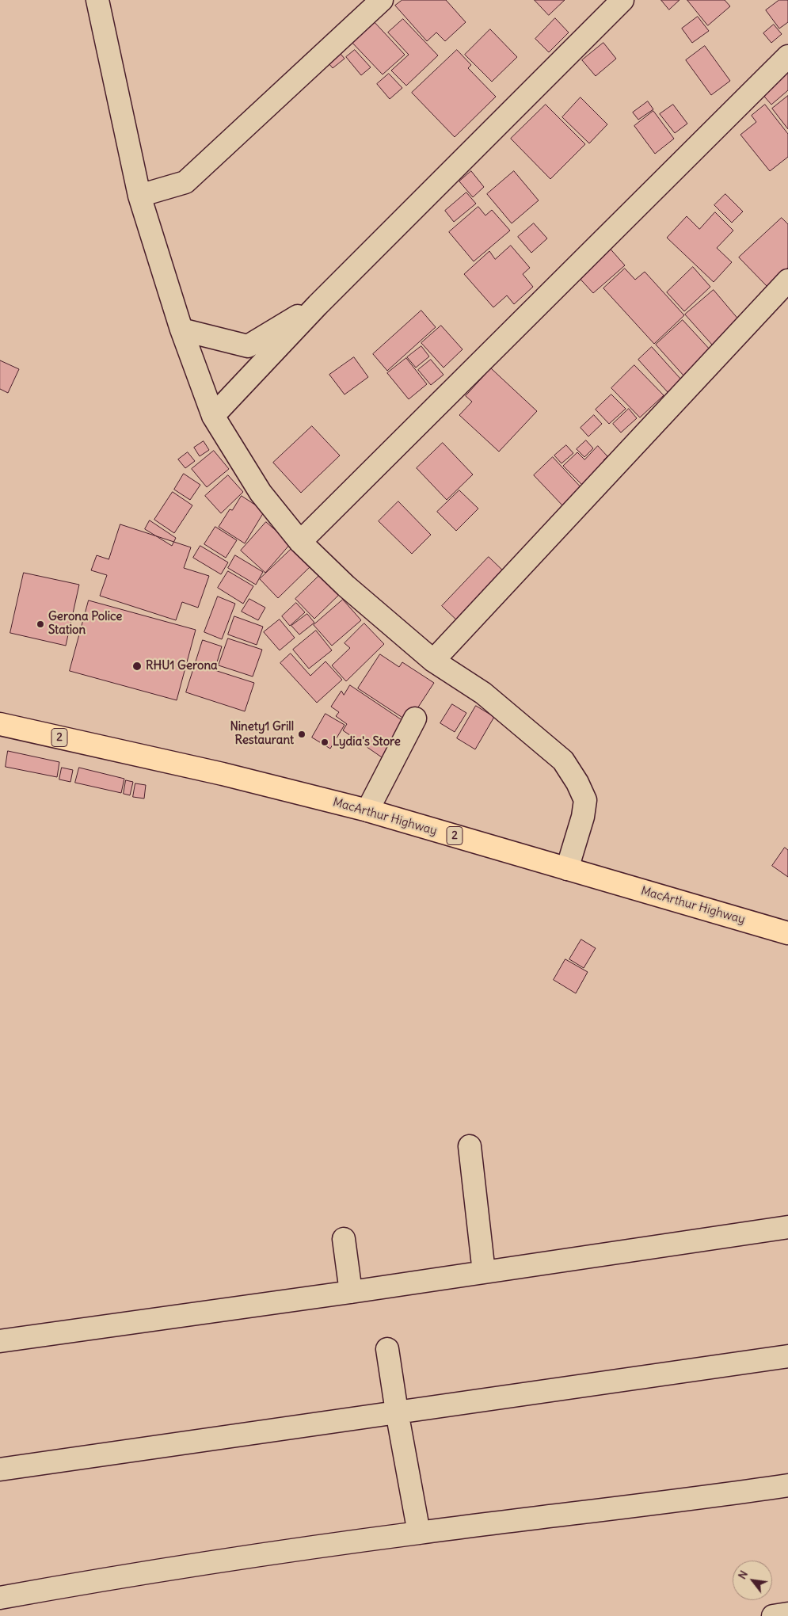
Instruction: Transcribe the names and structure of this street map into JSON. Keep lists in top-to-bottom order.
{
  "streets": {
    "highway": ["2", "MacArthur Highway"]
  },
  "places": [
    "Gerona Police Station",
    "RHU1 Gerona",
    "Ninety1 Grill Restaurant",
    "Lydia's Store"
  ],
  "north": "top left"
}
